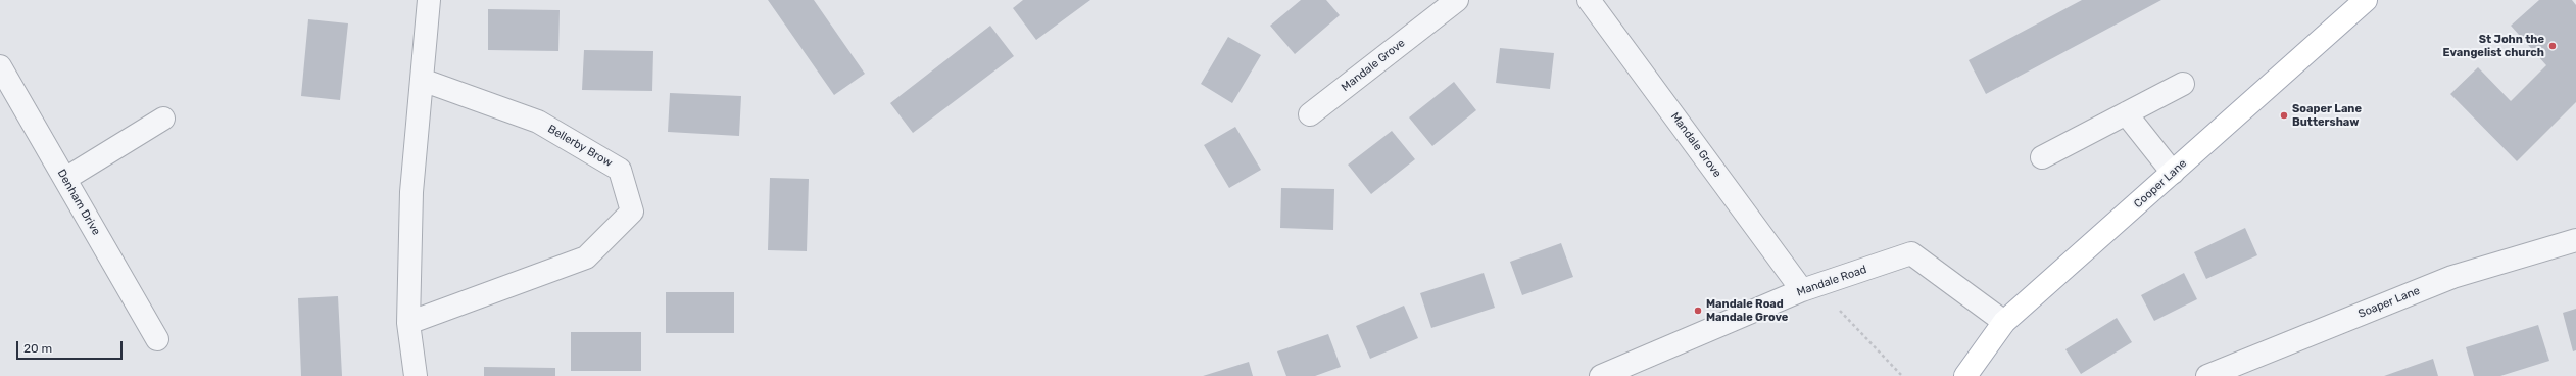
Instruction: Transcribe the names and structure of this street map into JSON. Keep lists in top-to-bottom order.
{
  "streets": {
    "main road": ["Cooper Lane"],
    "street": [
      "Mandale Grove",
      "Bellerby Brow",
      "Denham Drive",
      "Mandale Road",
      "Soaper Lane"
    ]
  },
  "crossings": [
    ["Mandale Grove", "Mandale Road"],
    ["Cooper Lane", "Mandale Road"]
  ],
  "places": ["St John the Evangelist church", "Soaper Lane Buttershaw", "Mandale Road Mandale Grove"],
  "scale_bar": "20 m"
}
